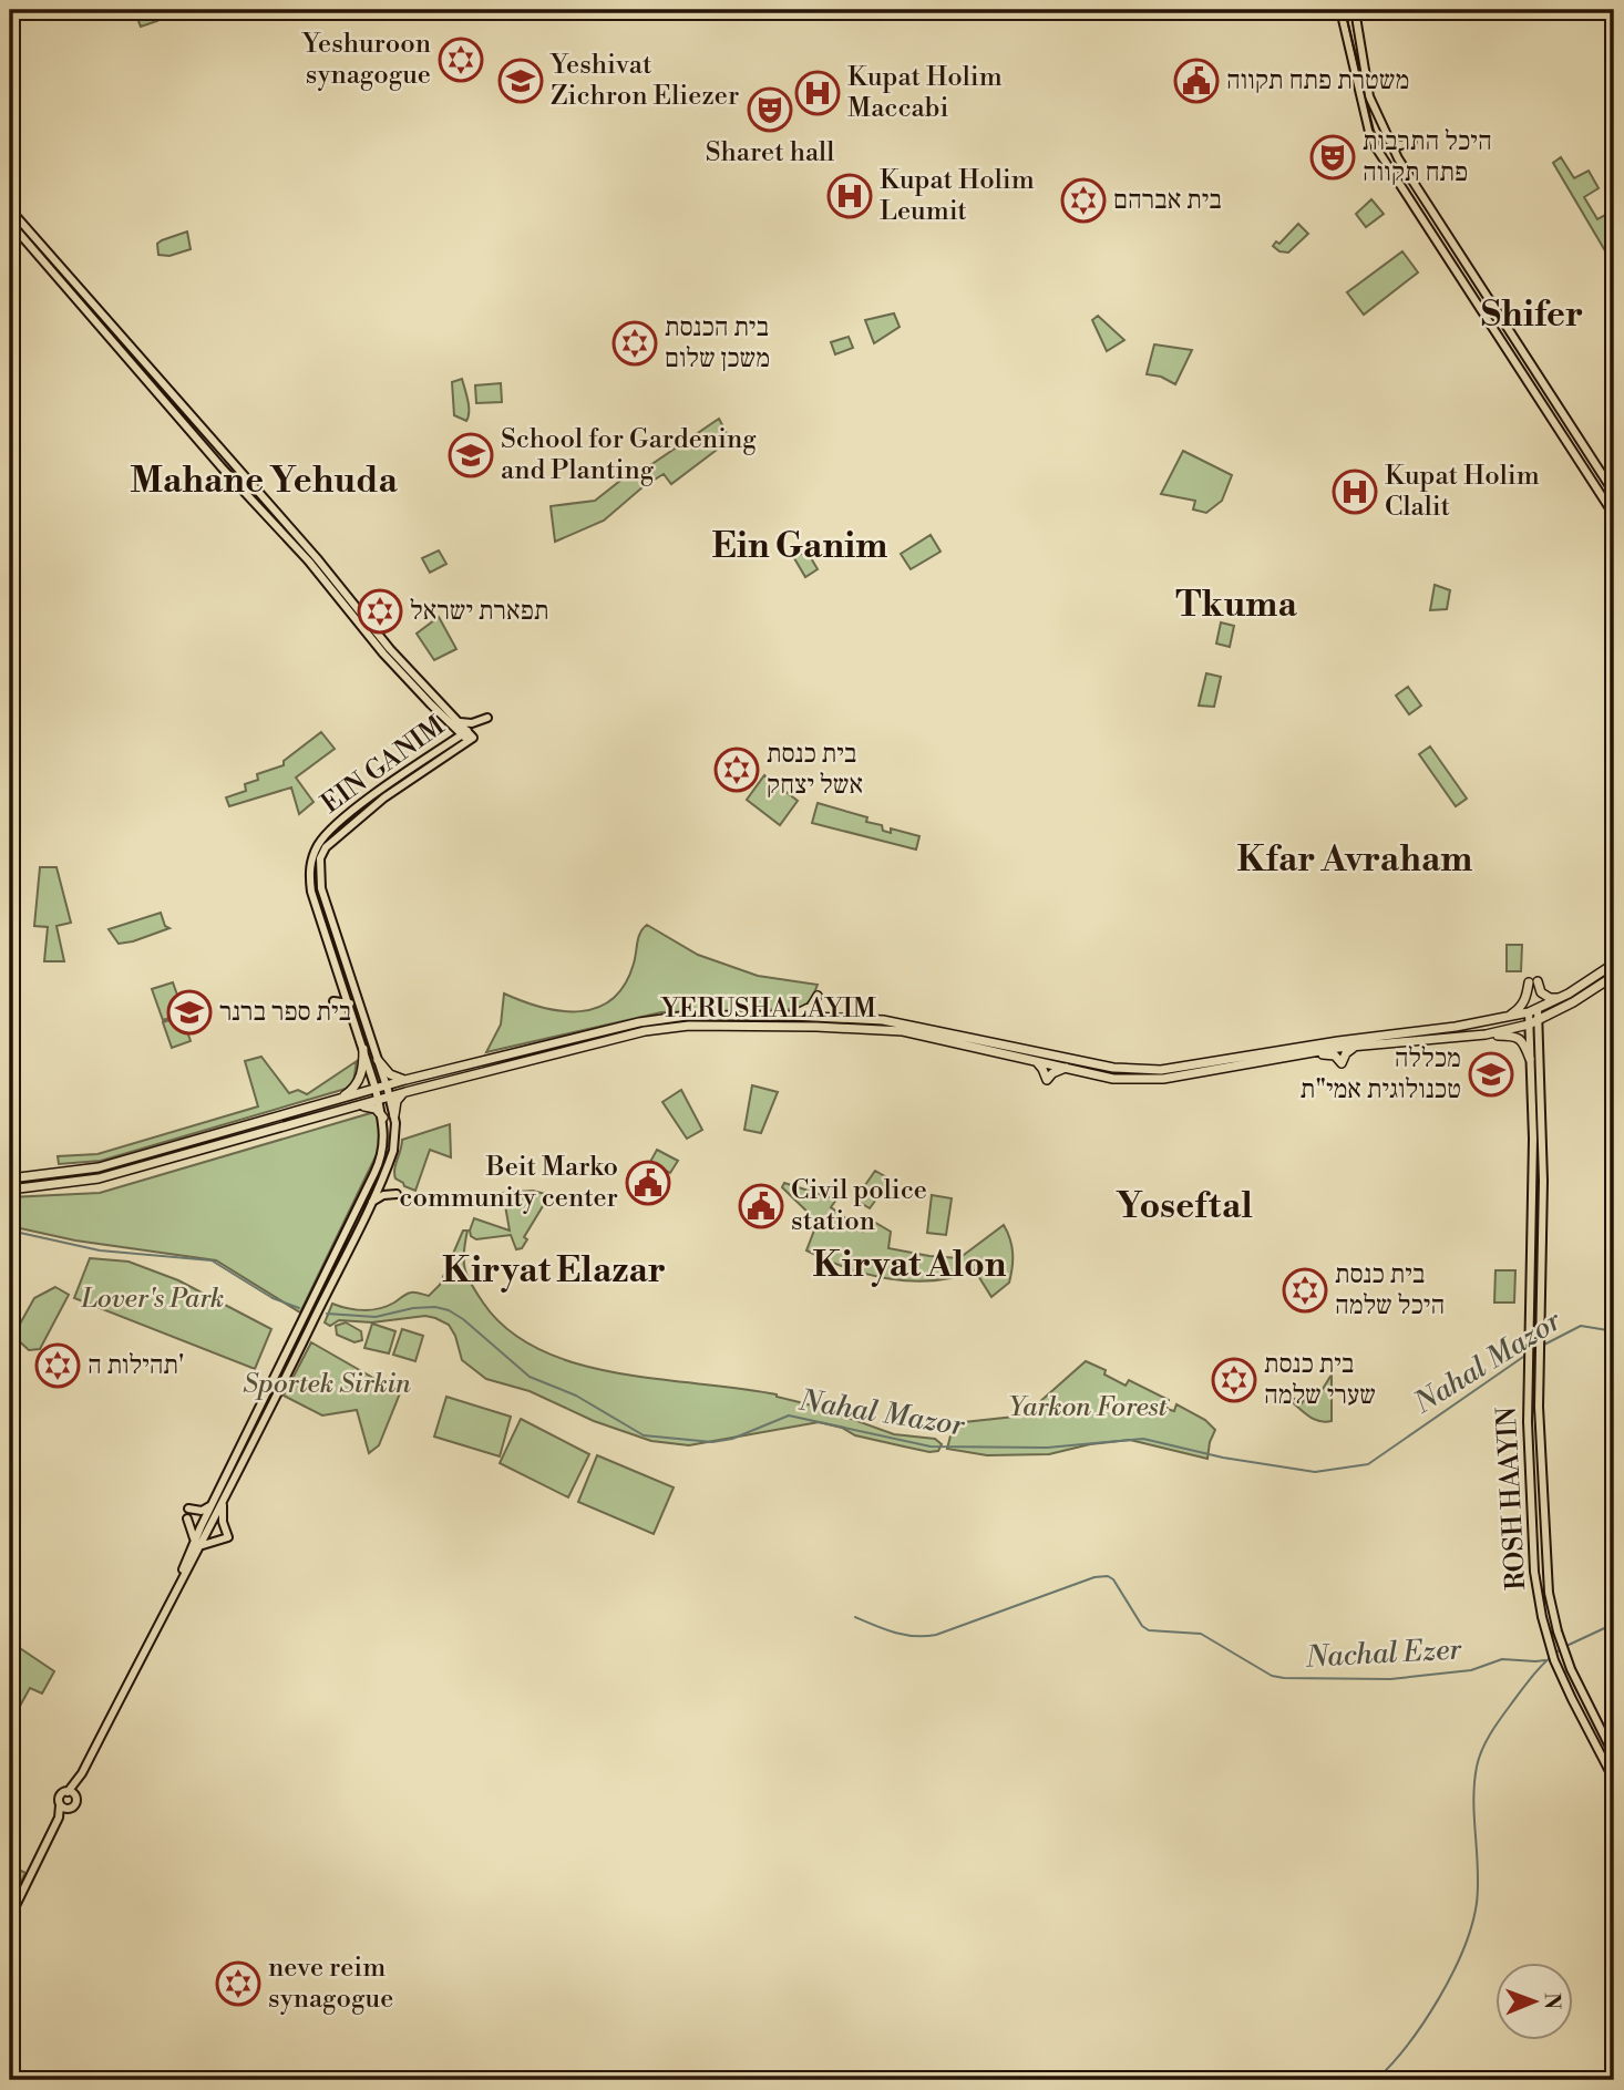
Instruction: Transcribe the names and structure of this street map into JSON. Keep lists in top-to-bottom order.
{
  "streets": {
    "highway": ["YERUSHALAYIM"],
    "main road": ["EIN GANIM", "ROSH HAAYIN"]
  },
  "crossings": [
    ["EIN GANIM", "YERUSHALAYIM"],
    ["YERUSHALAYIM", "ROSH HAAYIN"]
  ],
  "districts": [
    "Shifer",
    "Mahane Yehuda",
    "Ein Ganim",
    "Tkuma",
    "Kfar Avraham",
    "Yoseftal",
    "Kiryat Alon",
    "Kiryat Elazar"
  ],
  "water": ["Nahal Mazor", "Nachal Ezer"],
  "parks": ["Lover's Park", "Sportek Sirkin", "Yarkon Forest"],
  "places": {
    "synagogue": [
      "Yeshuroon synagogue",
      "בית אברהם",
      "בית הכנסת משכן שלום",
      "תפארת ישראל",
      "בית כנסת אשל יצחק",
      "בית כנסת היכל שלמה",
      "תהילות ה'",
      "בית כנסת שערי שלמה",
      "neve reim synagogue"
    ],
    "school or university": [
      "Yeshivat Zichron Eliezer",
      "School for Gardening and Planting",
      "בית ספר ברנר",
      "מכללה טכנולוגית אמי\"ת"
    ],
    "public building": ["משטרת פתח תקווה", "Beit Marko community center", "Civil police station"],
    "hospital": ["Kupat Holim Maccabi", "Kupat Holim Leumit", "Kupat Holim Clalit"],
    "theatre": ["Sharet hall", "היכל התרבות פתח תקווה"]
  },
  "north": "right"
}
